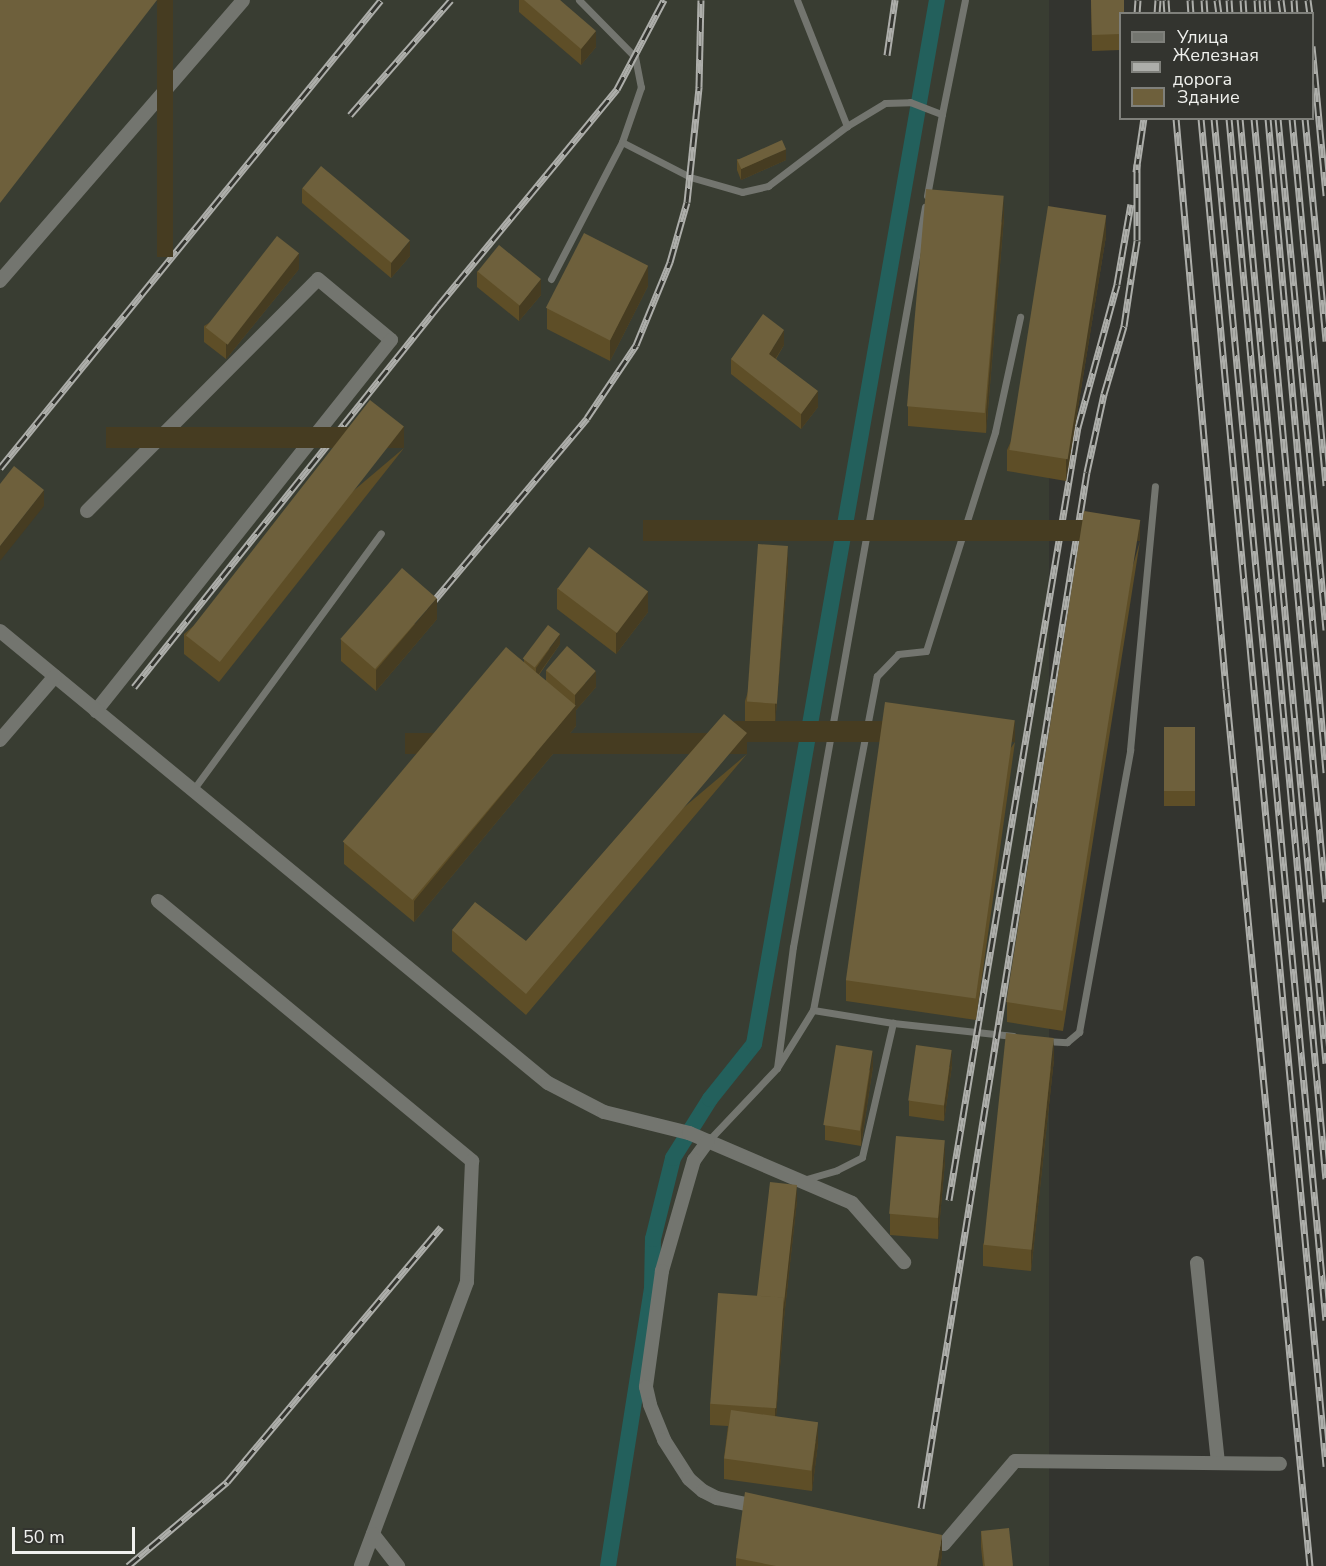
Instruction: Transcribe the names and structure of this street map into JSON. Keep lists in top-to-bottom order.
{
  "legend": ["Улица", "Железная дорога", "Здание"],
  "scale_bar": "50 m"
}
